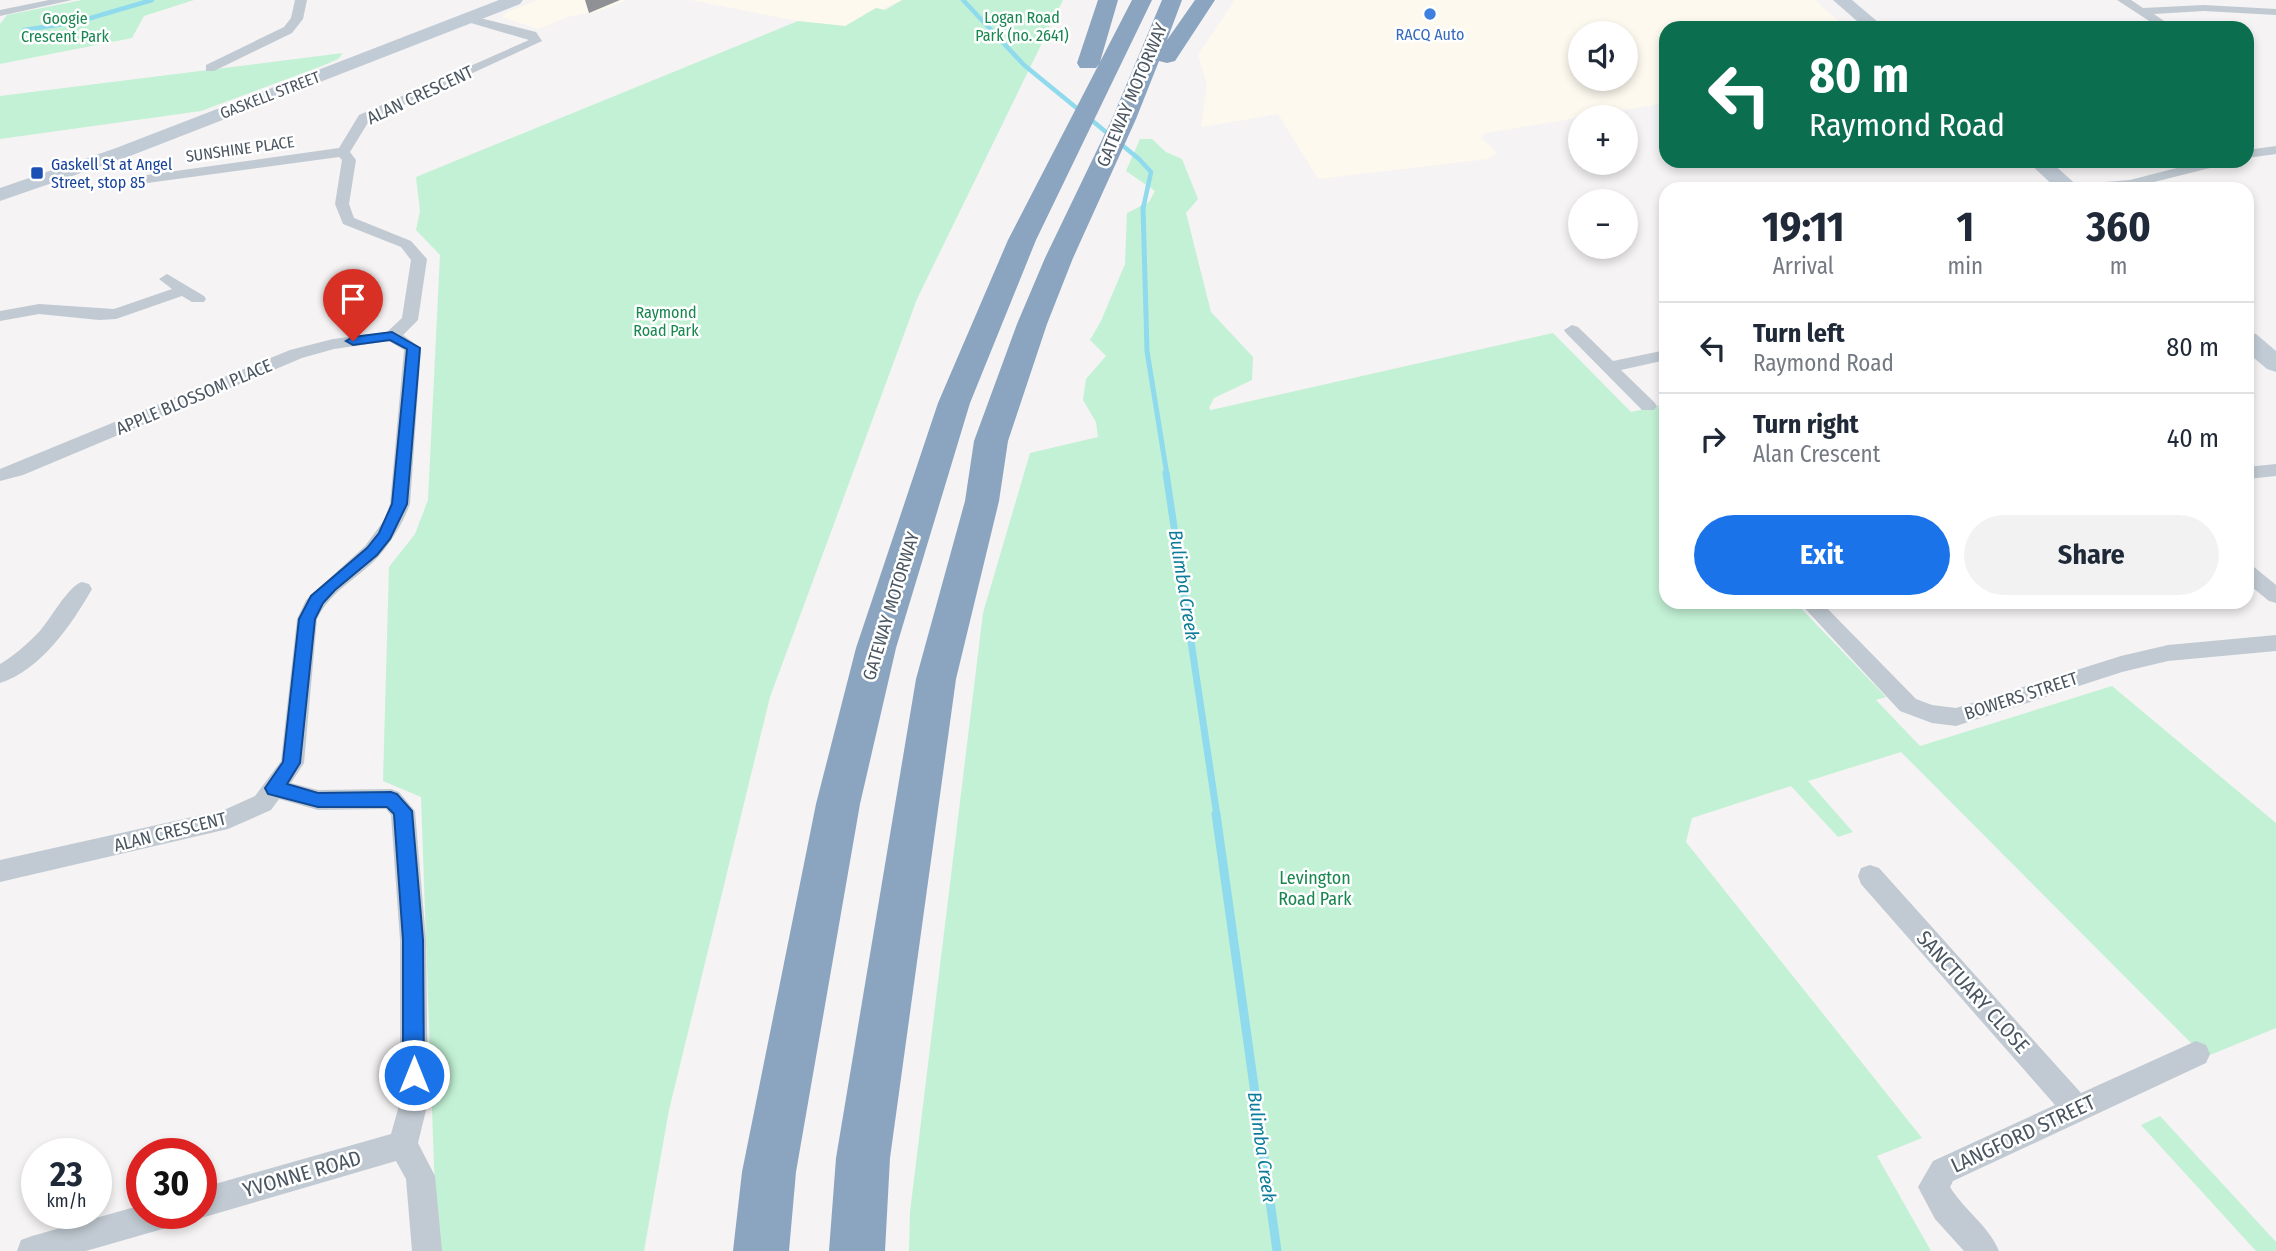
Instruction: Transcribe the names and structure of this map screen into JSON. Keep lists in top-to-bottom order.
{
  "streets": {
    "highway": ["GATEWAY MOTORWAY"],
    "street": [
      "GASKELL STREET",
      "ALAN CRESCENT",
      "SUNSHINE PLACE",
      "APPLE BLOSSOM PLACE",
      "BOWERS STREET",
      "SANCTUARY CLOSE",
      "LANGFORD STREET",
      "YVONNE ROAD"
    ]
  },
  "crossings": [
    ["GASKELL STREET", "ALAN CRESCENT"],
    ["ALAN CRESCENT", "SUNSHINE PLACE"],
    ["ALAN CRESCENT", "APPLE BLOSSOM PLACE"],
    ["SANCTUARY CLOSE", "LANGFORD STREET"]
  ],
  "water": ["Bulimba Creek"],
  "parks": [
    "Logan Road Park (no. 2641)",
    "Googie Crescent Park",
    "Raymond Road Park",
    "Levington Road Park"
  ],
  "places": {
    "other": ["RACQ Auto"],
    "transit": ["Gaskell St at Angel Street, stop 85"]
  },
  "page": {
    "map_buttons": ["+", "−"],
    "turn": ["80 m", "Raymond Road"],
    "eta": [
      "19:11",
      "Arrival",
      "1",
      "min",
      "360",
      "m"
    ],
    "list": [
      {
        "name": "Turn left",
        "note": "Raymond Road",
        "value": "80 m"
      },
      {
        "name": "Turn right",
        "note": "Alan Crescent",
        "value": "40 m"
      }
    ],
    "buttons": ["Exit", "Share"],
    "speed": "23 km/h",
    "limit": "30"
  }
}
